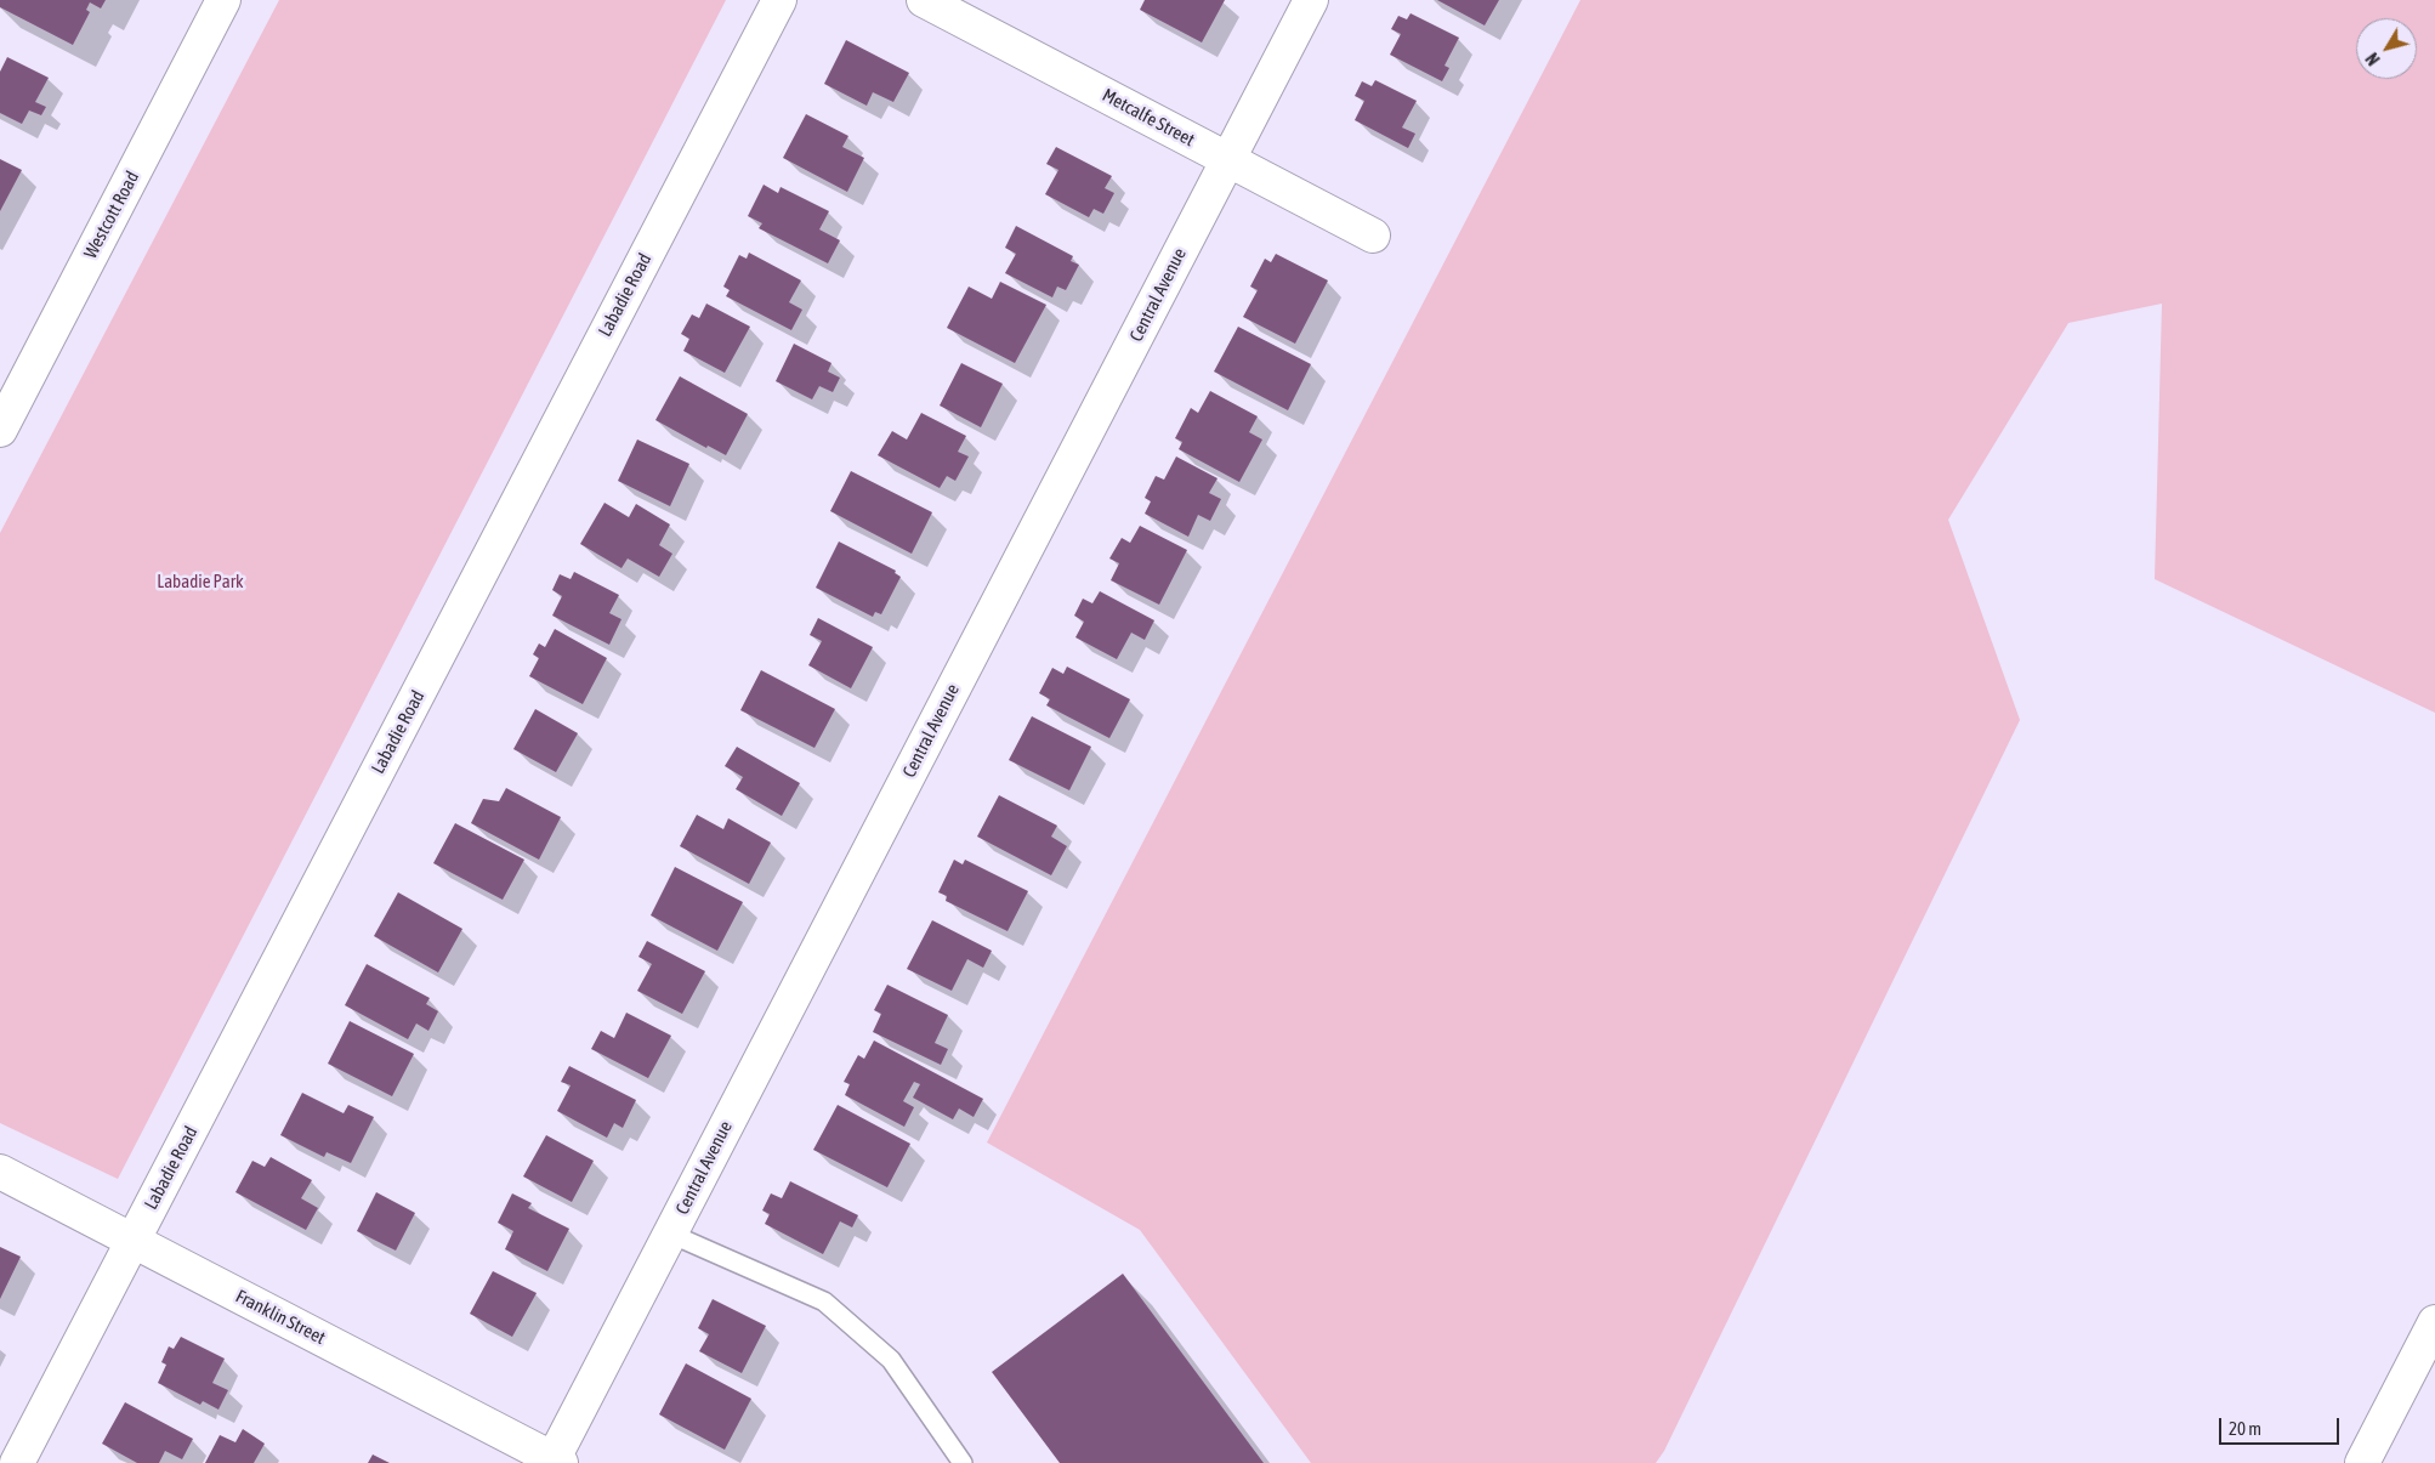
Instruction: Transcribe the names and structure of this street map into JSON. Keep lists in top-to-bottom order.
{
  "streets": {
    "street": [
      "Metcalfe Street",
      "Westcott Road",
      "Labadie Road",
      "Central Avenue",
      "Franklin Street"
    ]
  },
  "crossings": [
    ["Metcalfe Street", "Central Avenue"],
    ["Labadie Road", "Franklin Street"],
    ["Central Avenue", "Franklin Street"]
  ],
  "parks": ["Labadie Park"],
  "scale_bar": "20 m",
  "north": "bottom left"
}
